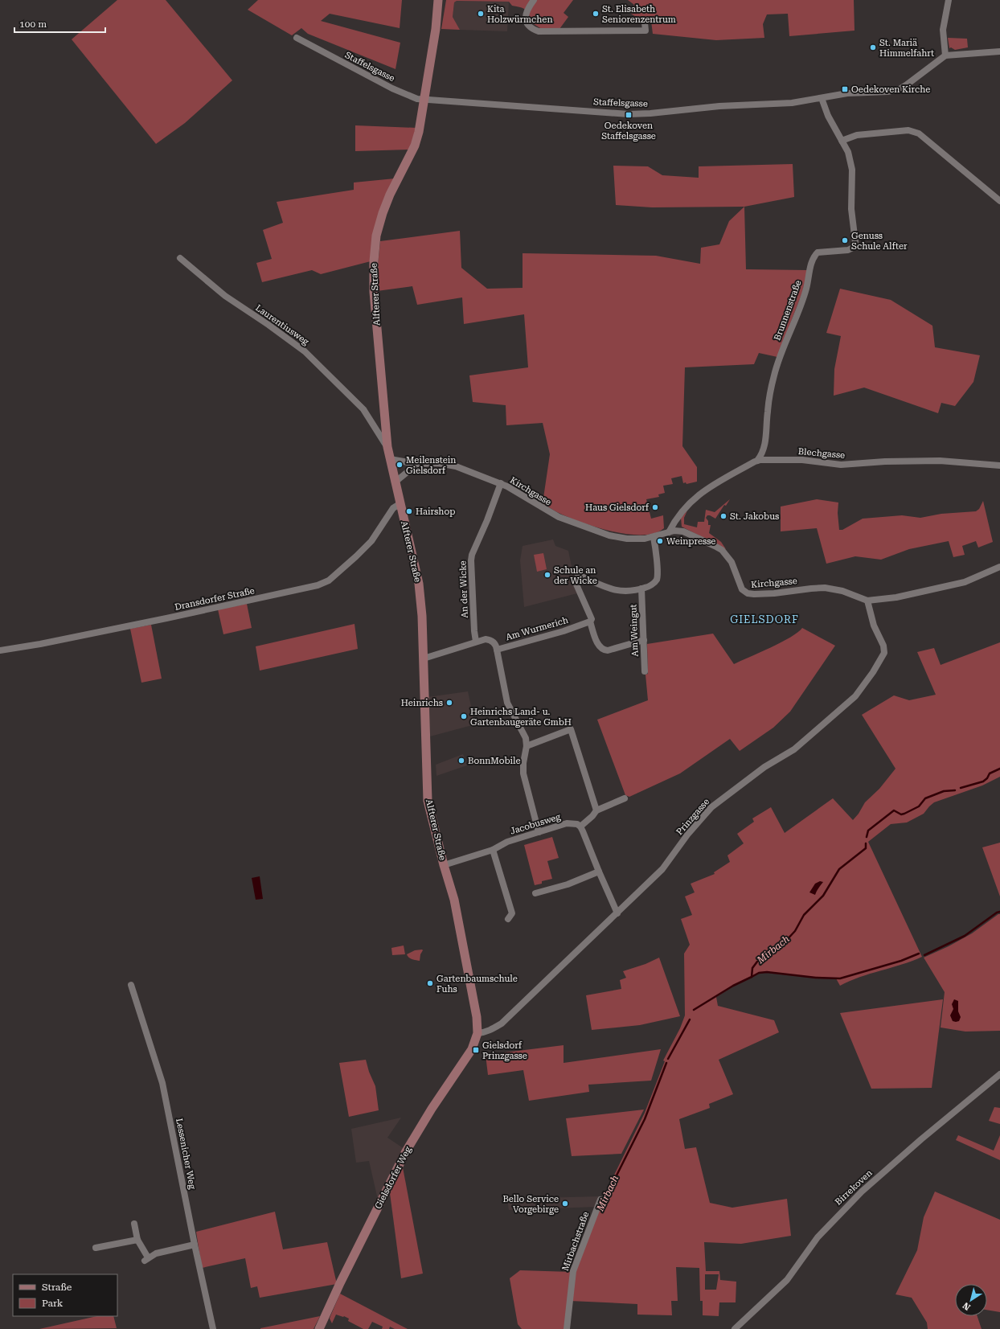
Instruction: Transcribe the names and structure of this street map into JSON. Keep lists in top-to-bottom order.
{
  "streets": {
    "street": [
      "Staffelsgasse",
      "Alfterer Straße",
      "Brunnenstraße",
      "Laurentiusweg",
      "Blechgasse",
      "Kirchgasse",
      "An der Wicke",
      "Dransdorfer Straße",
      "Am Wurmerich",
      "Am Weingut",
      "Prinzgasse",
      "Jacobusweg",
      "Lessenicher Weg",
      "Gielsdorfer Weg",
      "Birrekoven",
      "Mirbachstraße"
    ]
  },
  "crossings": [
    ["Staffelsgasse", "Alfterer Straße"],
    ["Staffelsgasse", "Brunnenstraße"],
    ["Alfterer Straße", "Laurentiusweg"],
    ["Alfterer Straße", "Kirchgasse"],
    ["Alfterer Straße", "Dransdorfer Straße"],
    ["Alfterer Straße", "Am Wurmerich"],
    ["Alfterer Straße", "Prinzgasse"],
    ["Alfterer Straße", "Jacobusweg"],
    ["Alfterer Straße", "Gielsdorfer Weg"],
    ["Brunnenstraße", "Blechgasse"],
    ["Blechgasse", "Kirchgasse"],
    ["Kirchgasse", "An der Wicke"],
    ["Kirchgasse", "Prinzgasse"],
    ["An der Wicke", "Am Wurmerich"],
    ["Prinzgasse", "Gielsdorfer Weg"]
  ],
  "districts": ["GIELSDORF"],
  "water": ["Mirbach"],
  "places": {
    "other": [
      "Kita Holzwürmchen",
      "St. Elisabeth Seniorenzentrum",
      "St. Mariä Himmelfahrt",
      "Genuss Schule Alfter",
      "Meilenstein Gielsdorf",
      "Haus Gielsdorf",
      "Hairshop",
      "St. Jakobus",
      "Weinpresse",
      "Schule an der Wicke",
      "Heinrichs",
      "Heinrichs Land- u. Gartenbaugeräte GmbH",
      "BonnMobile",
      "Gartenbaumschule Fuhs",
      "Bello Service Vorgebirge"
    ],
    "transit": ["Oedekoven Kirche", "Oedekoven Staffelsgasse", "Gielsdorf Prinzgasse"]
  },
  "legend": ["Straße", "Park"],
  "scale_bar": "100 m",
  "north": "bottom left"
}
